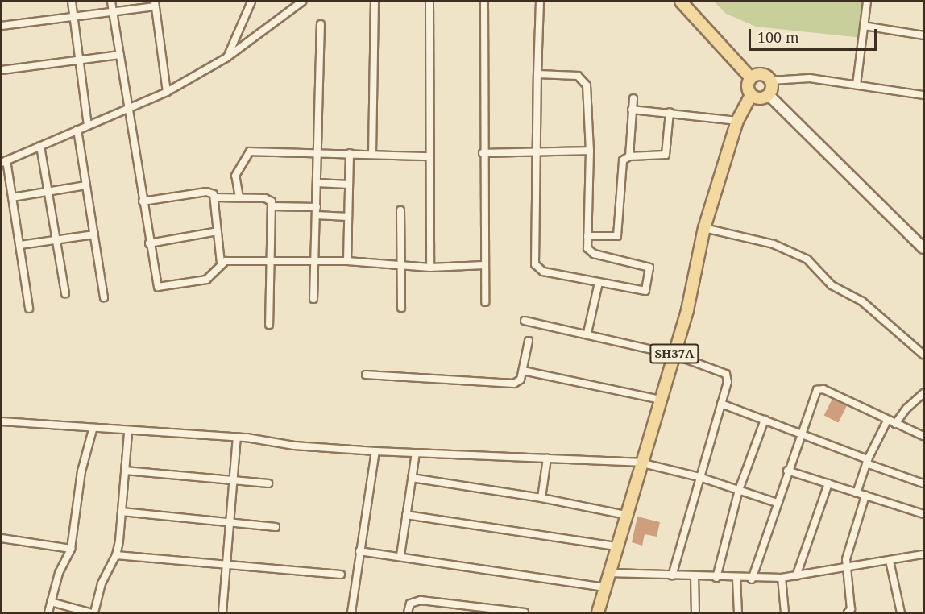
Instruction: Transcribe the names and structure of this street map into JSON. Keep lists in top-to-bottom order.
{
  "streets": {
    "main road": ["SH37A"]
  },
  "scale_bar": "100 m"
}
